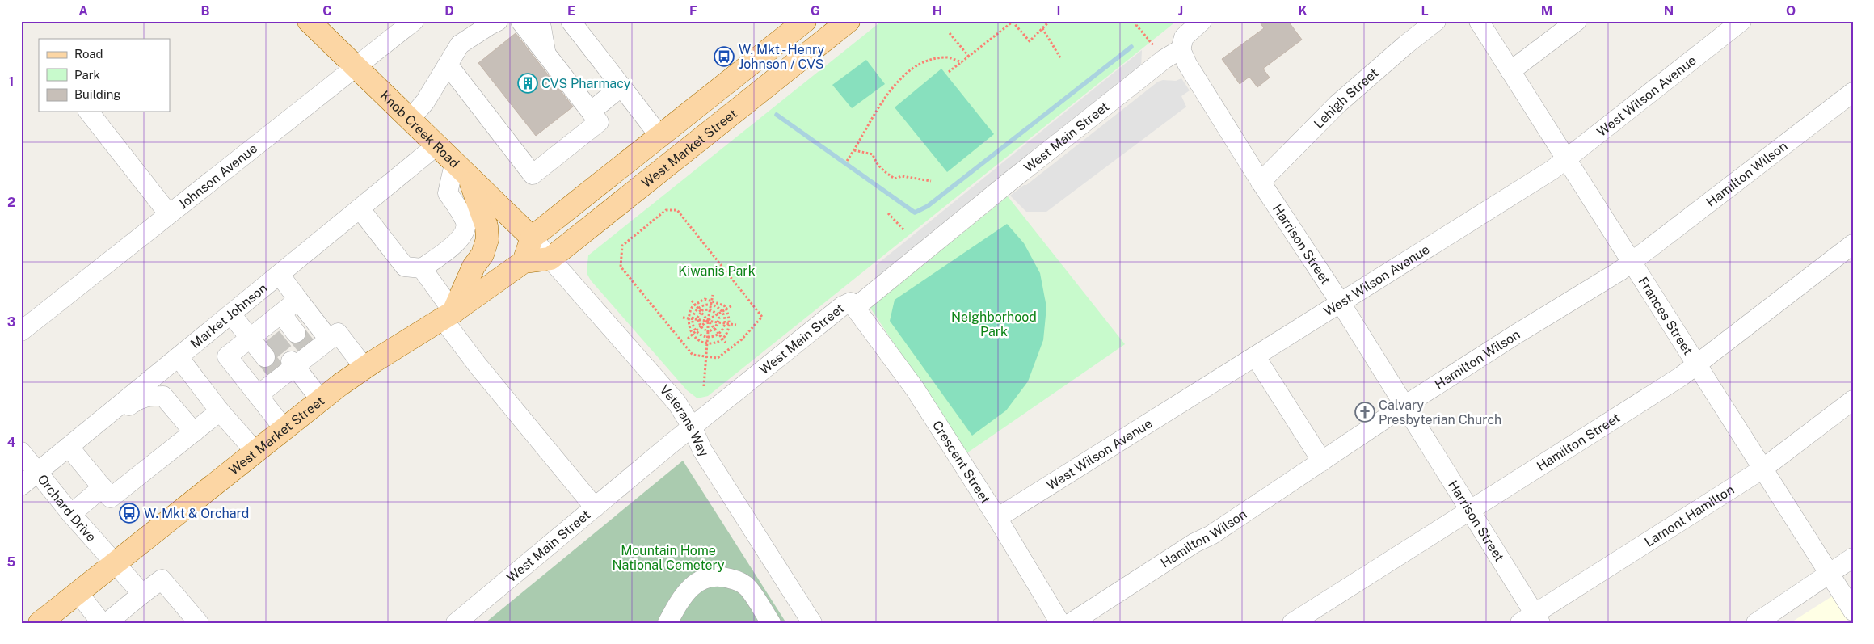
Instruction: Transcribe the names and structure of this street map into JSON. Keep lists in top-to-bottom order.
{
  "streets": {
    "main road": ["Knob Creek Road", "West Market Street"],
    "street": [
      "West Wilson Avenue",
      "Lehigh Street",
      "West Main Street",
      "Hamilton Wilson",
      "Johnson Avenue",
      "Harrison Street",
      "Market Johnson",
      "Frances Street",
      "Veterans Way",
      "Hamilton Street",
      "Crescent Street",
      "Orchard Drive",
      "Lamont Hamilton"
    ]
  },
  "crossings": [
    ["West Wilson Avenue", "Harrison Street"],
    ["West Wilson Avenue", "Frances Street"],
    ["West Wilson Avenue", "Crescent Street"],
    ["Lehigh Street", "Harrison Street"],
    ["Knob Creek Road", "West Market Street"],
    ["Knob Creek Road", "Johnson Avenue"],
    ["Knob Creek Road", "Market Johnson"],
    ["Knob Creek Road", "Veterans Way"],
    ["West Main Street", "Harrison Street"],
    ["West Main Street", "Veterans Way"],
    ["West Main Street", "Crescent Street"],
    ["West Market Street", "Veterans Way"],
    ["West Market Street", "Orchard Drive"],
    ["Hamilton Wilson", "Harrison Street"],
    ["Hamilton Wilson", "Frances Street"],
    ["Harrison Street", "Hamilton Street"],
    ["Harrison Street", "Lamont Hamilton"],
    ["Market Johnson", "Orchard Drive"],
    ["Frances Street", "Hamilton Street"],
    ["Frances Street", "Lamont Hamilton"]
  ],
  "parks": ["Kiwanis Park", "Neighborhood Park", "Mountain Home National Cemetery"],
  "places": {
    "bus stop": ["W. Mkt - Henry Johnson / CVS", "W. Mkt & Orchard"],
    "building": ["CVS Pharmacy"],
    "church": ["Calvary Presbyterian Church"]
  },
  "legend": ["Road", "Park", "Building"],
  "grid": {
    "columns": [
      "A",
      "B",
      "C",
      "D",
      "E",
      "F",
      "G",
      "H",
      "I",
      "J",
      "K",
      "L",
      "M",
      "N",
      "O"
    ],
    "rows": [
      "1",
      "2",
      "3",
      "4",
      "5"
    ]
  }
}
